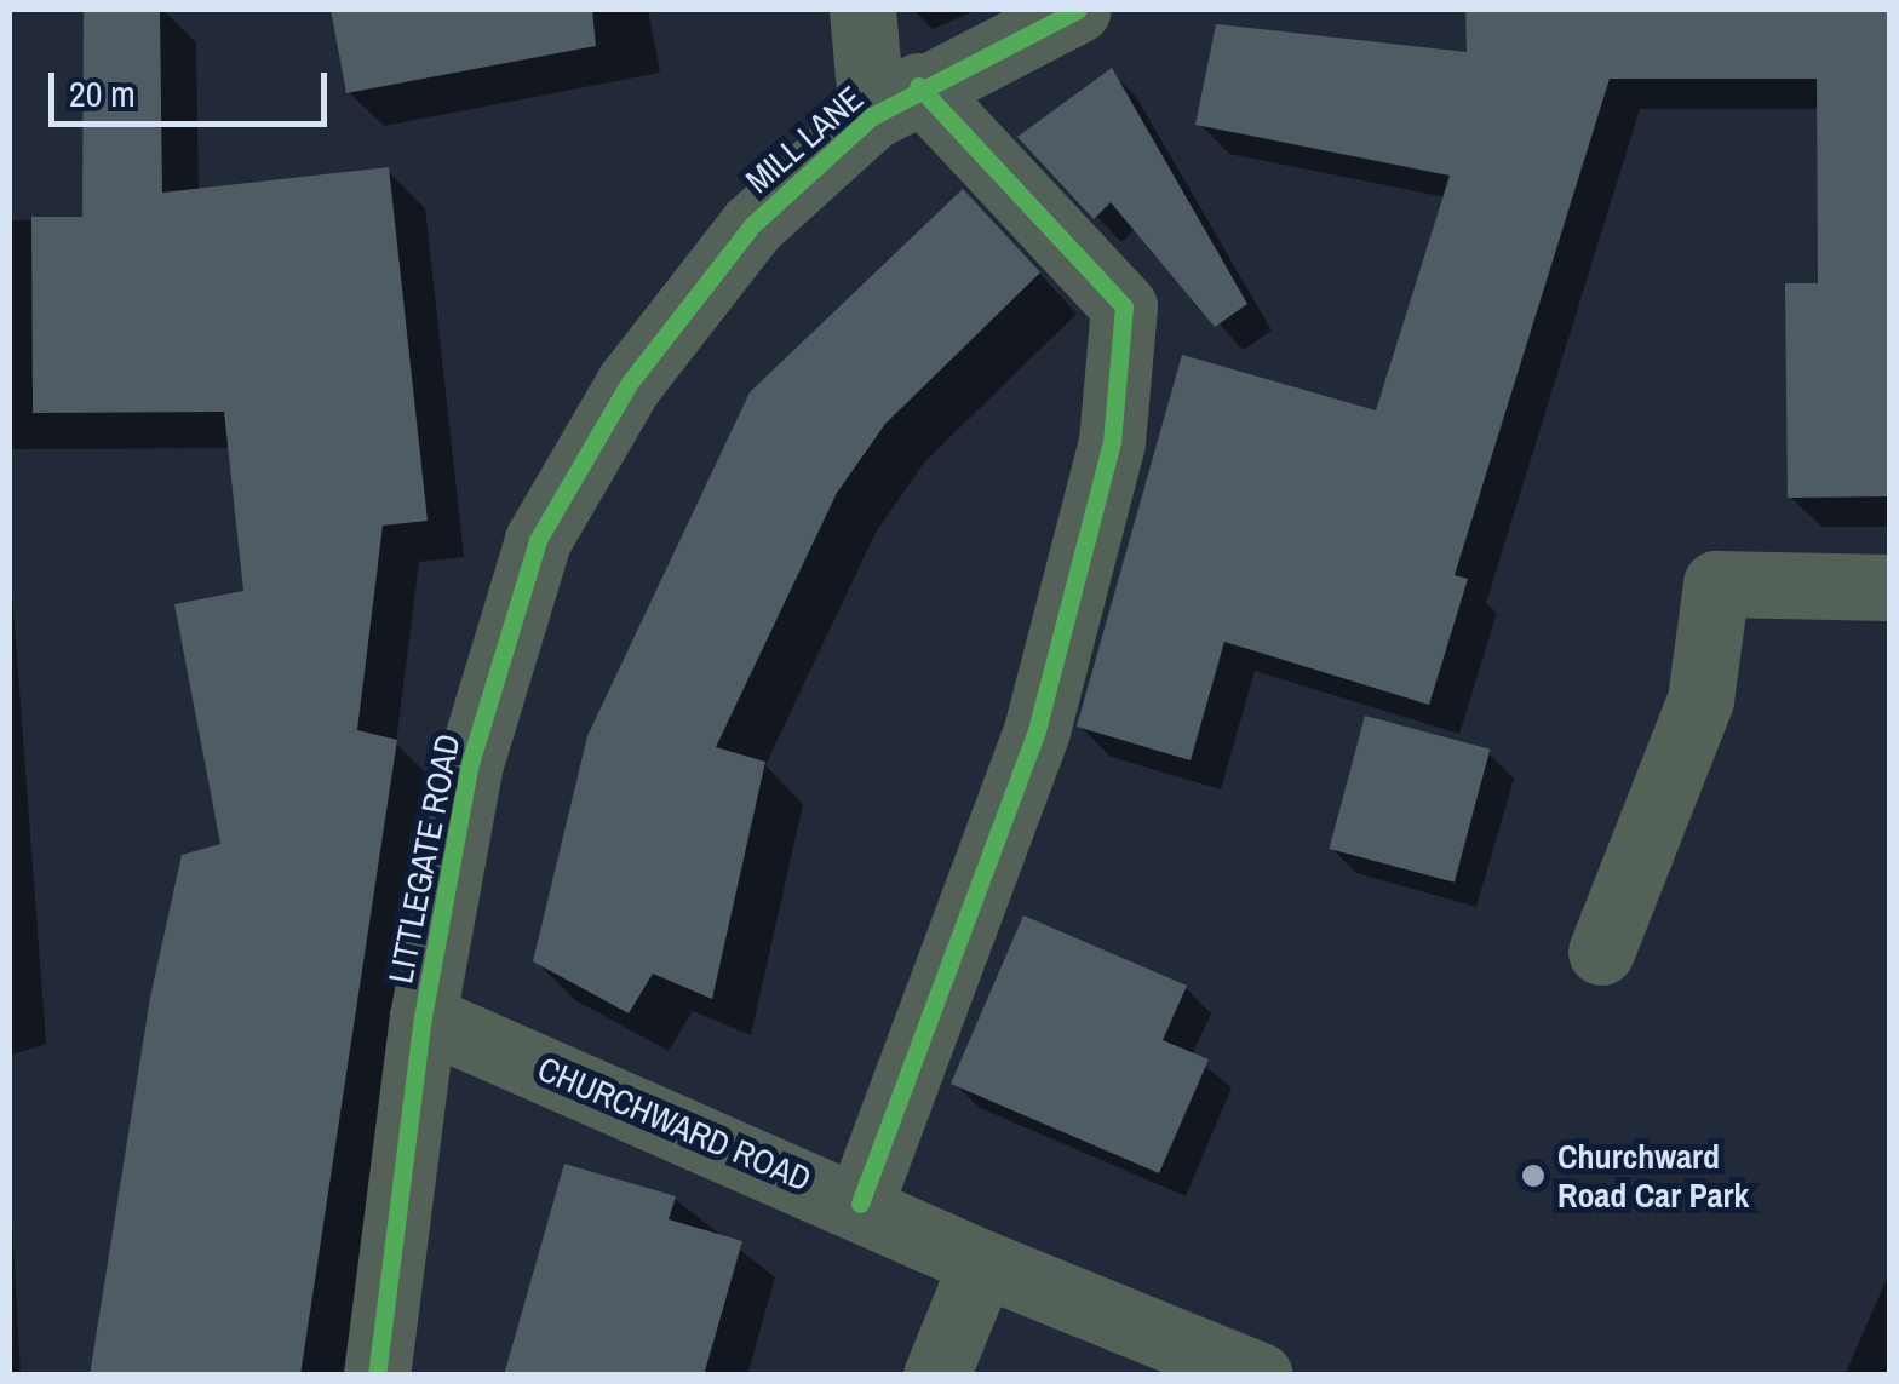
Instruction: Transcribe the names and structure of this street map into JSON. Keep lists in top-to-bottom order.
{
  "streets": {
    "street": ["MILL LANE", "LITTLEGATE ROAD", "CHURCHWARD ROAD"]
  },
  "crossings": [
    ["MILL LANE", "LITTLEGATE ROAD"],
    ["LITTLEGATE ROAD", "CHURCHWARD ROAD"]
  ],
  "places": ["Churchward Road Car Park"],
  "scale_bar": "20 m"
}
